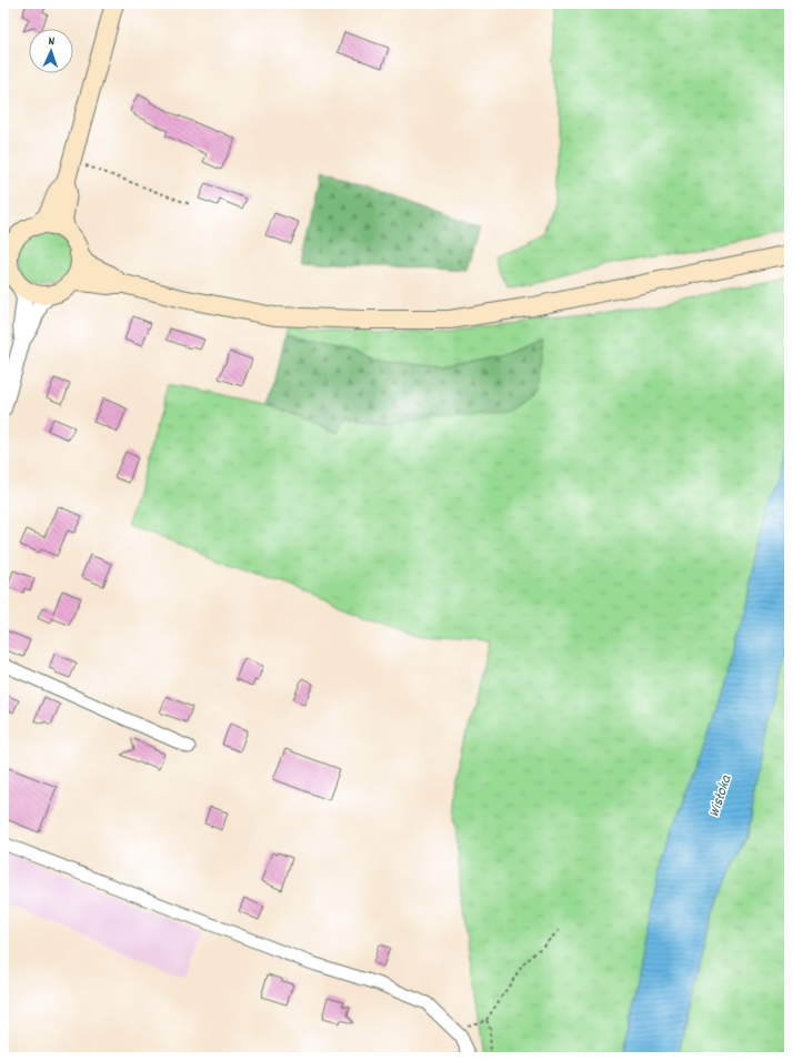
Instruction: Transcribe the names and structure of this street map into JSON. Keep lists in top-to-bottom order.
{
  "water": ["Wisłoka"],
  "north": "top"
}
